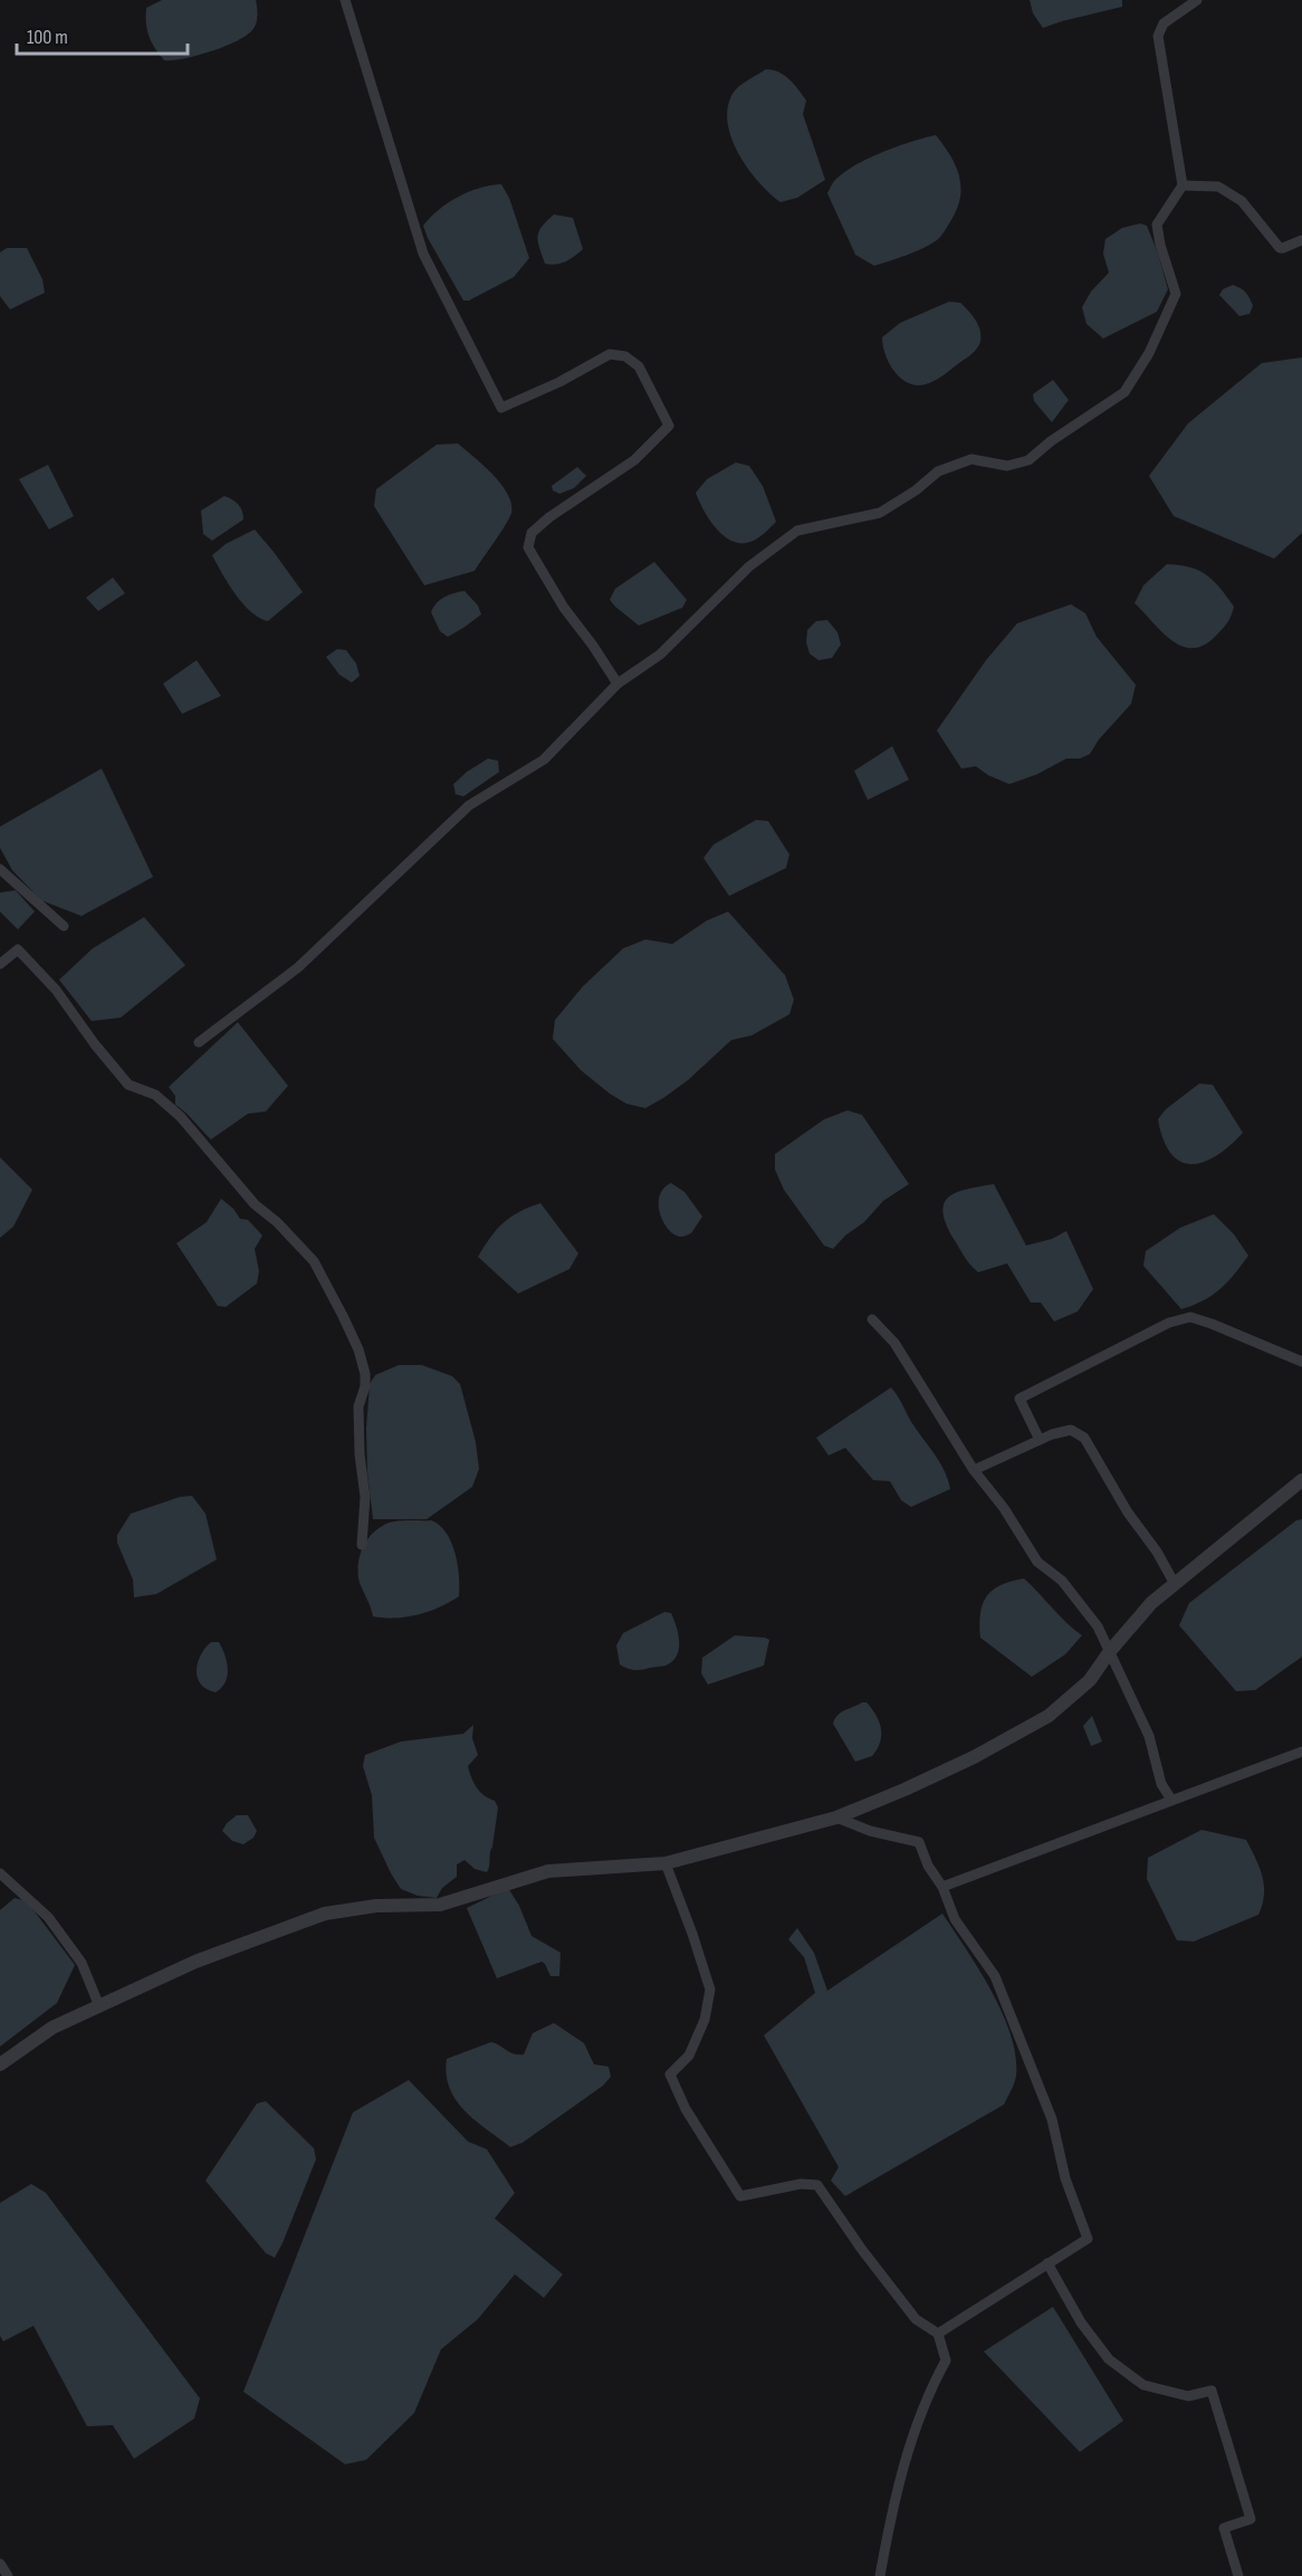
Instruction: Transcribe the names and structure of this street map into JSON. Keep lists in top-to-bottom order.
{
  "scale_bar": "100 m"
}
